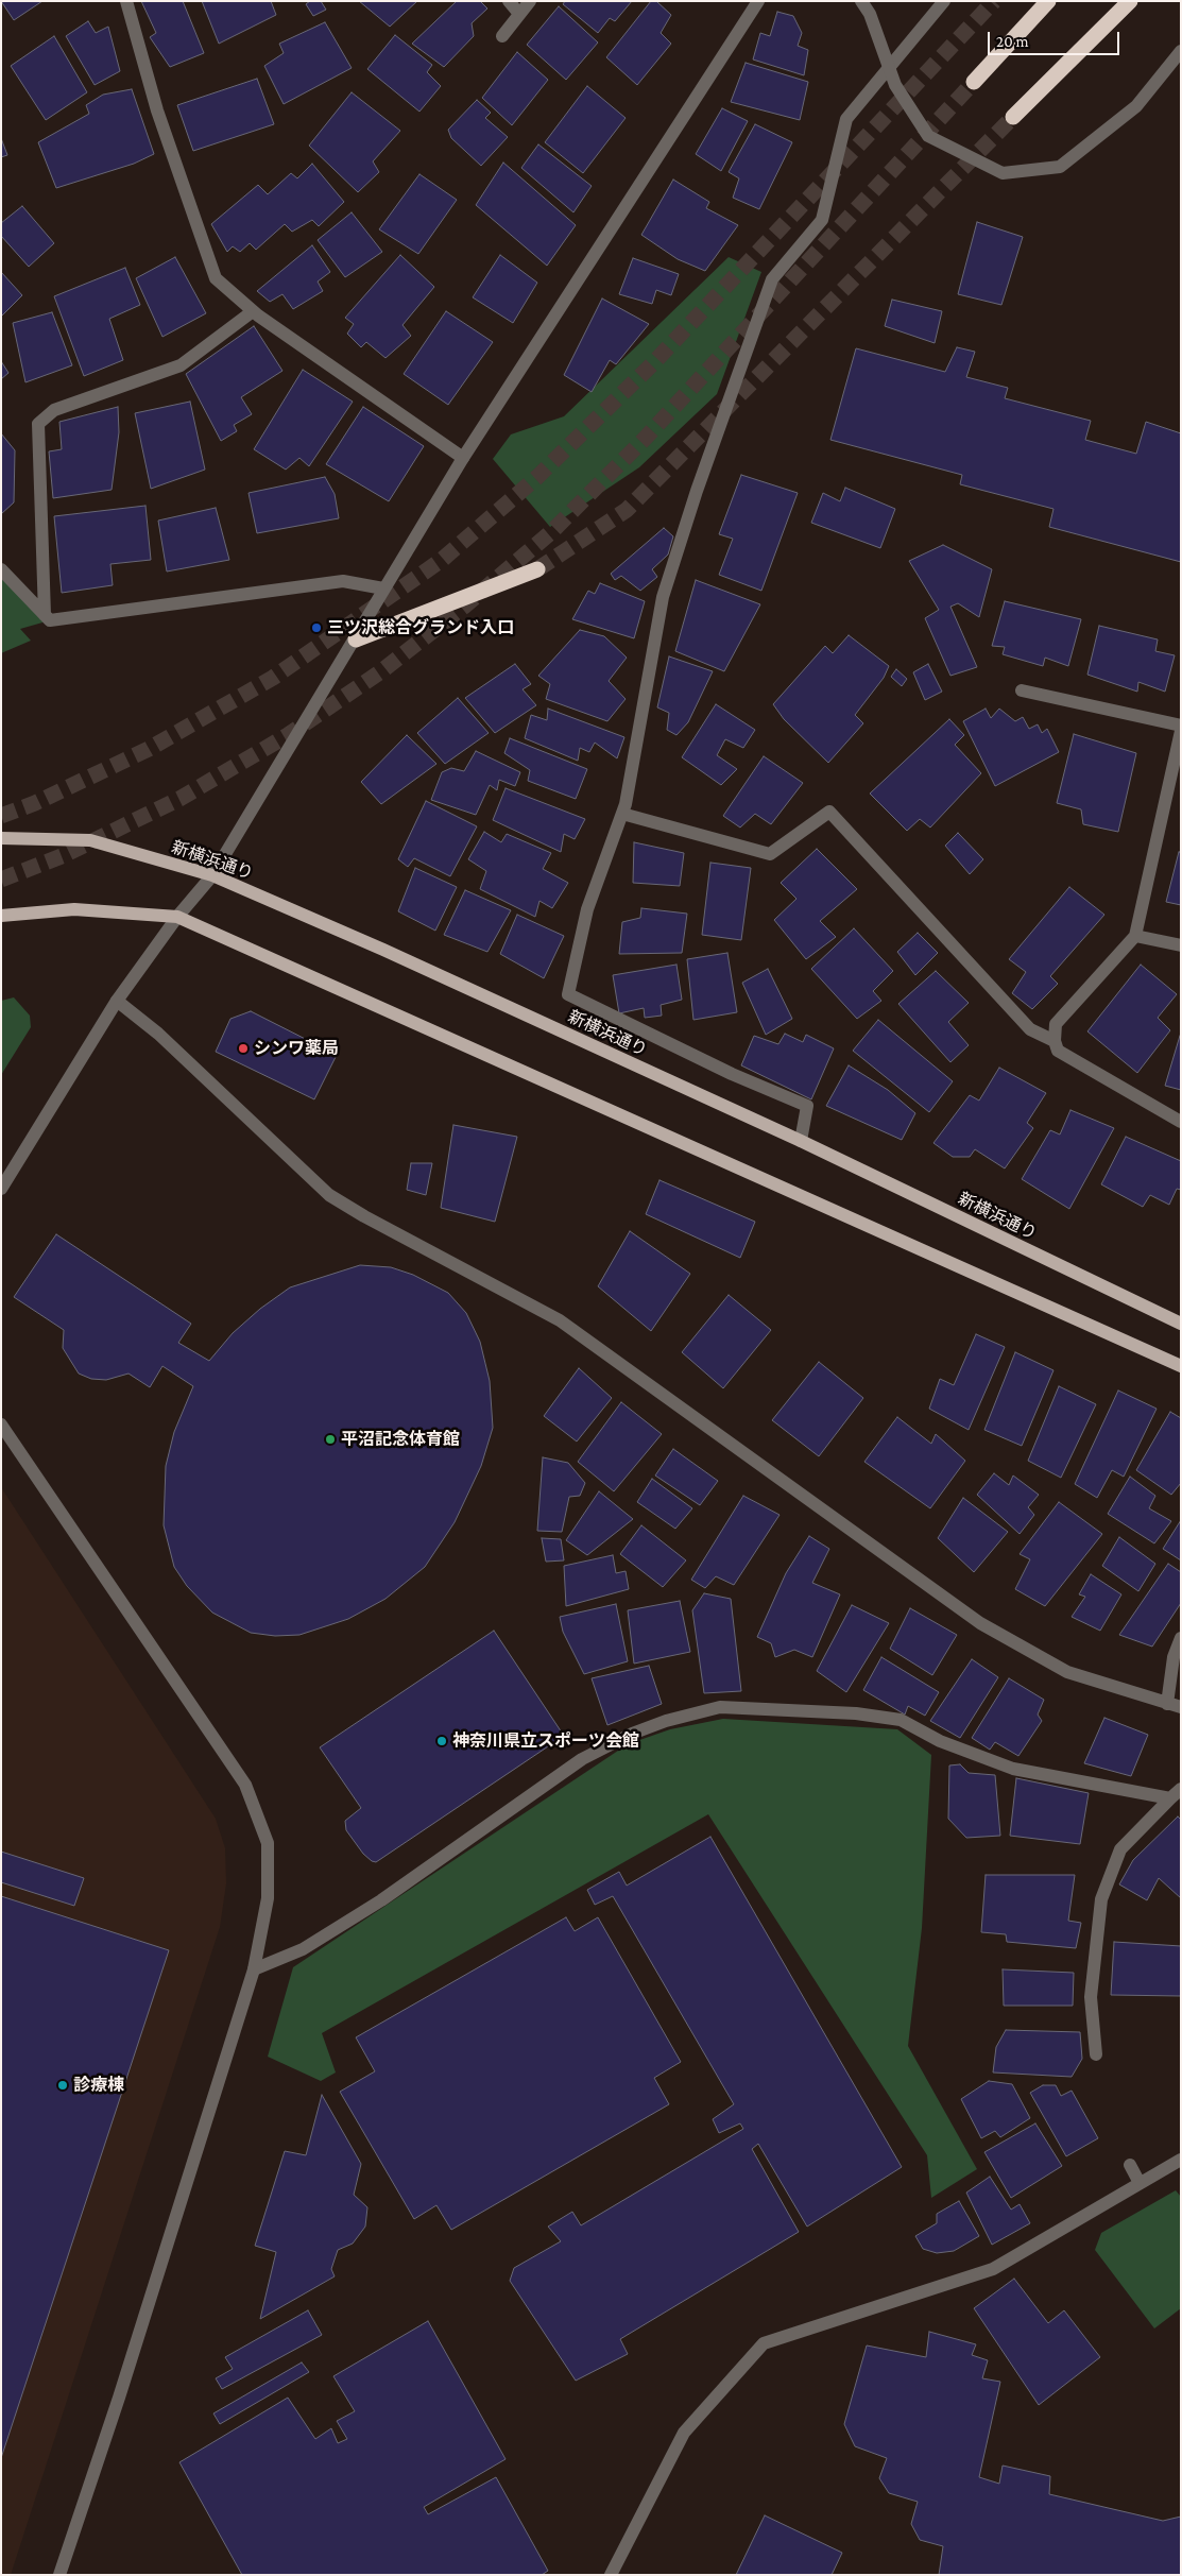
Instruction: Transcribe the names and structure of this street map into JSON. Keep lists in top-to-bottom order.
{
  "streets": {
    "main road": ["新横浜通り"]
  },
  "places": [
    "三ツ沢総合グランド入口",
    "シンワ薬局",
    "平沼記念体育館",
    "神奈川県立スポーツ会館",
    "診療棟"
  ],
  "scale_bar": "20 m"
}
